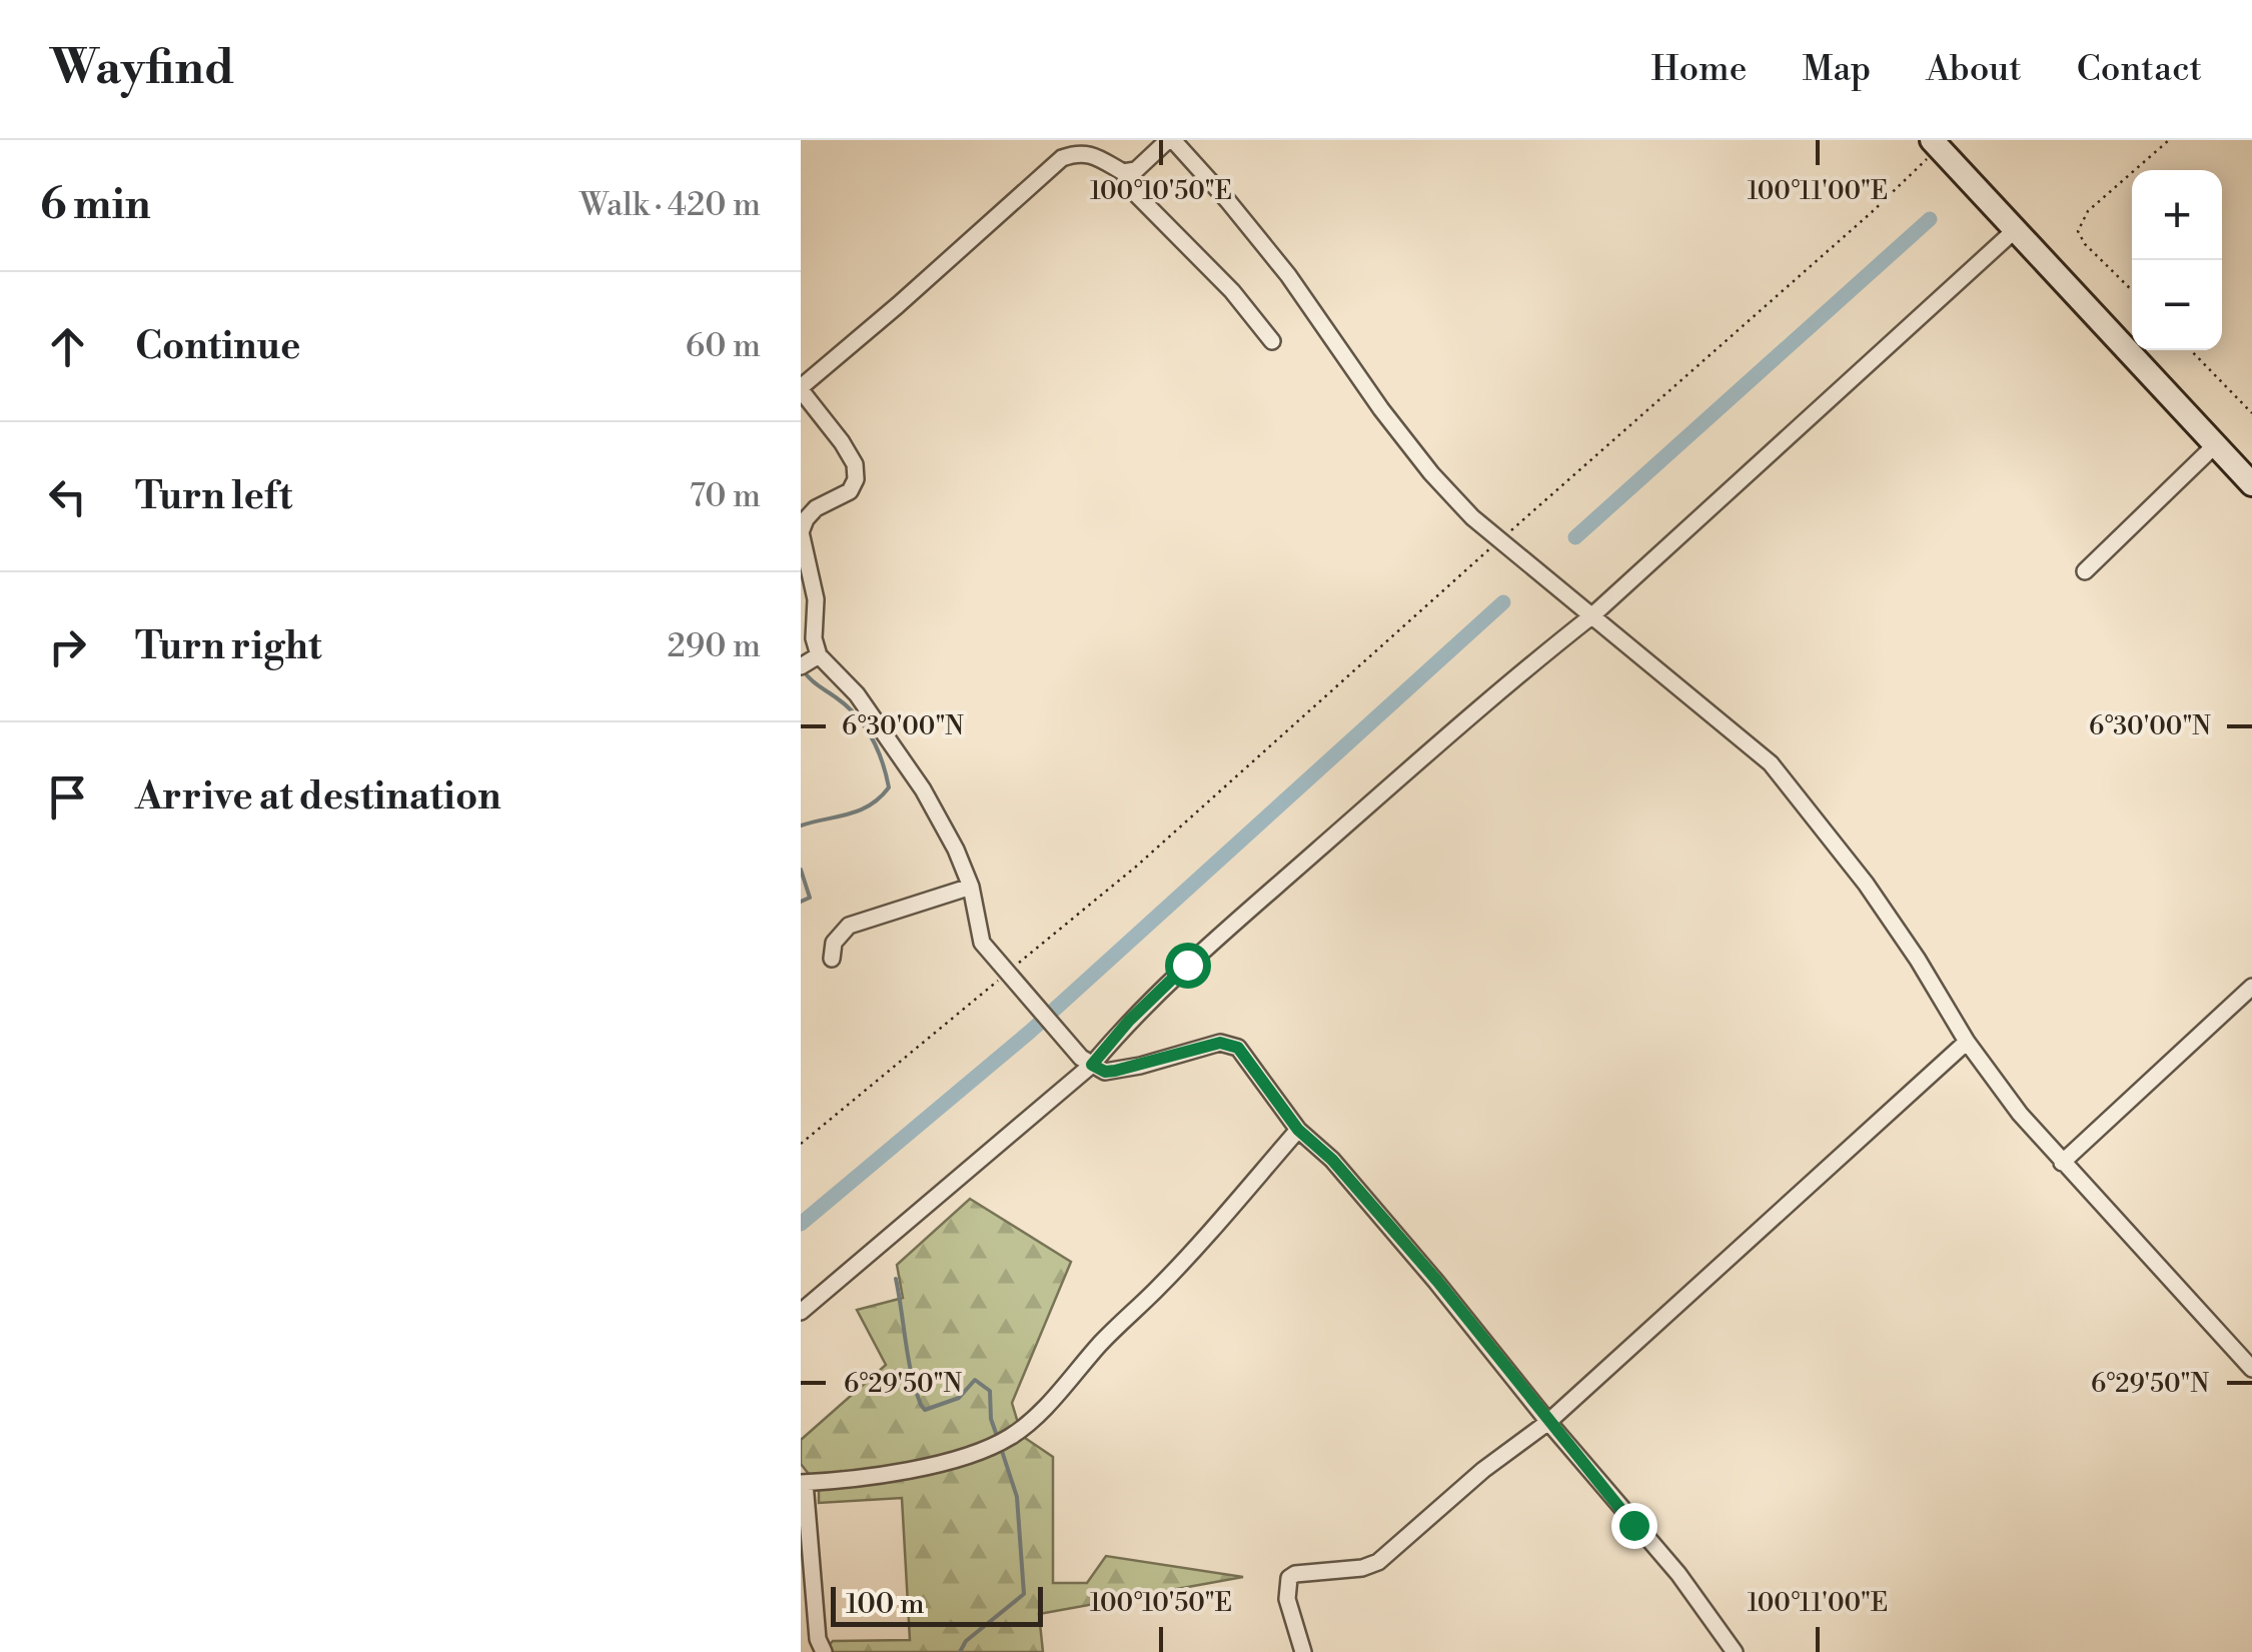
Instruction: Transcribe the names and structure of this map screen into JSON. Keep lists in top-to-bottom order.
{
  "scale_bar": "100 m",
  "page": {
    "header": "Wayfind",
    "nav": [
      "Home",
      "Map",
      "About",
      "Contact"
    ],
    "heading": ["6 min", "Walk · 420 m"],
    "map_buttons": ["+", "−"],
    "list": [
      ["Continue", "60 m"],
      ["Turn left", "70 m"],
      ["Turn right", "290 m"],
      "Arrive at destination"
    ],
    "scale": "100 m"
  },
  "coordinates": [
    "100°10'50\"E",
    "100°11'00\"E",
    "6°30'00\"N",
    "6°29'50\"N"
  ]
}
